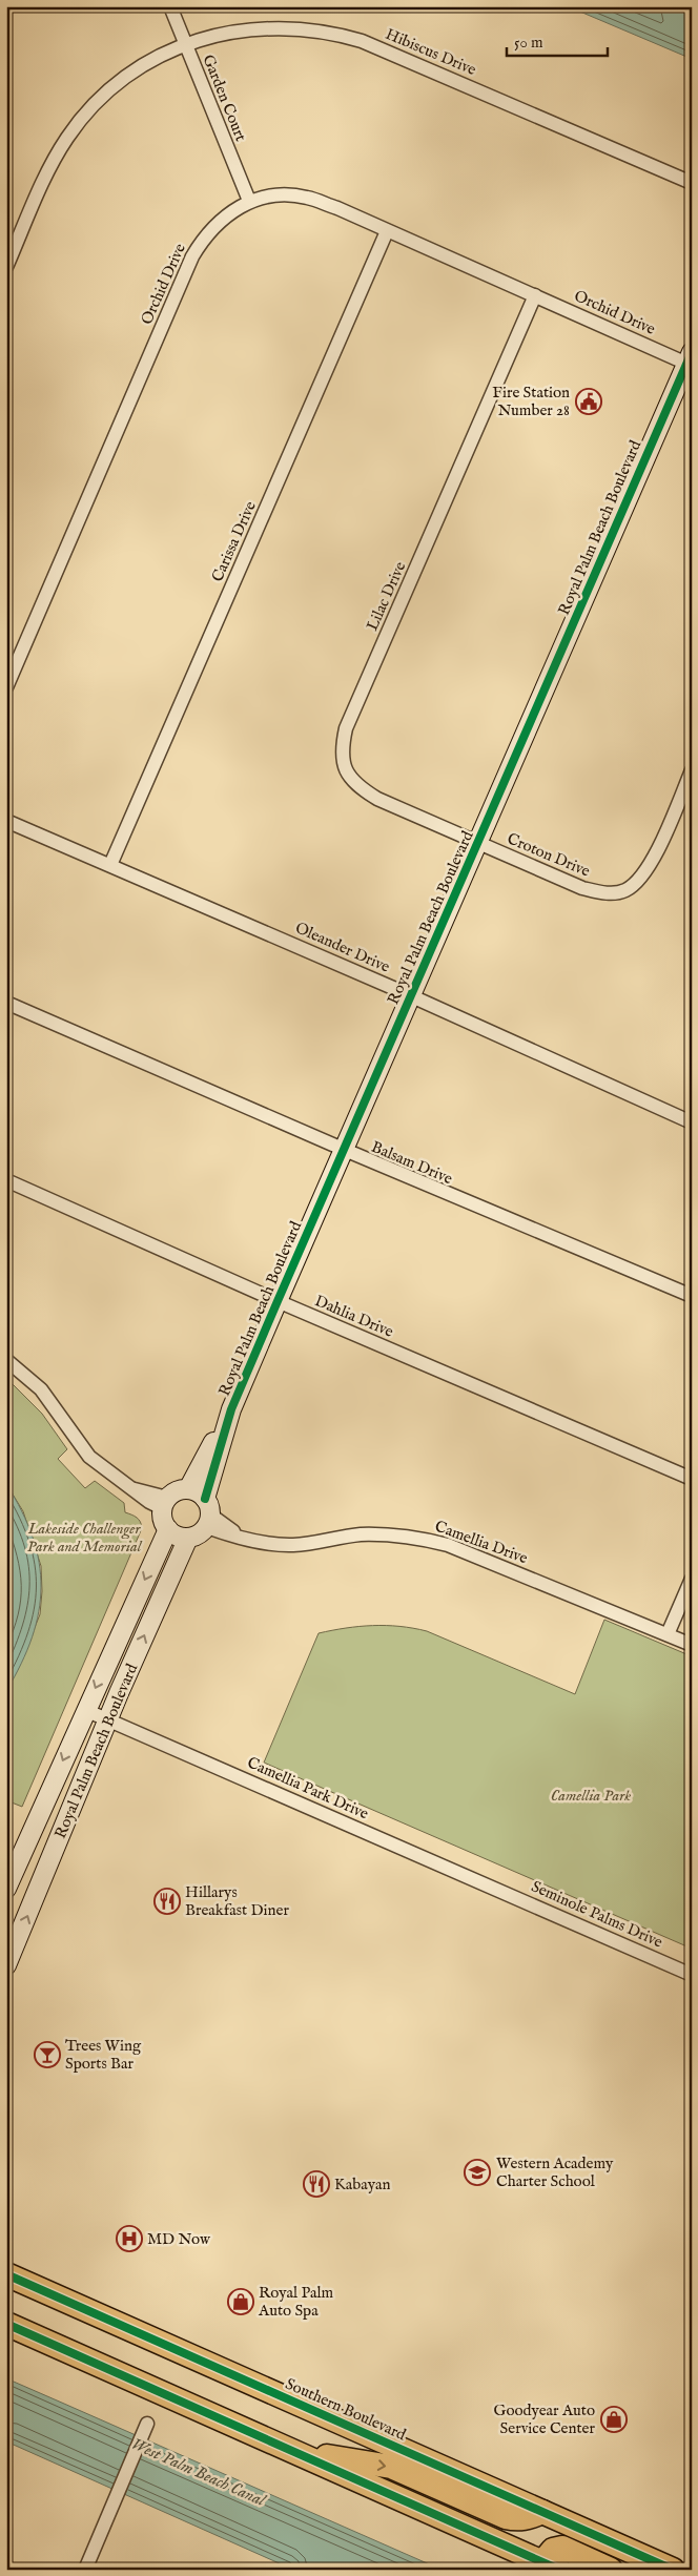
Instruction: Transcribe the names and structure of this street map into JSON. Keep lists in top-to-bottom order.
{
  "streets": {
    "highway": ["Southern Boulevard"],
    "street": [
      "Hibiscus Drive",
      "Garden Court",
      "Orchid Drive",
      "Royal Palm Beach Boulevard",
      "Carissa Drive",
      "Lilac Drive",
      "Croton Drive",
      "Oleander Drive",
      "Balsam Drive",
      "Dahlia Drive",
      "Camellia Drive",
      "Camellia Park Drive",
      "Seminole Palms Drive"
    ]
  },
  "crossings": [
    ["Hibiscus Drive", "Garden Court"],
    ["Garden Court", "Orchid Drive"],
    ["Orchid Drive", "Royal Palm Beach Boulevard"],
    ["Orchid Drive", "Carissa Drive"],
    ["Orchid Drive", "Lilac Drive"],
    ["Royal Palm Beach Boulevard", "Lilac Drive"],
    ["Royal Palm Beach Boulevard", "Croton Drive"],
    ["Royal Palm Beach Boulevard", "Oleander Drive"],
    ["Royal Palm Beach Boulevard", "Balsam Drive"],
    ["Royal Palm Beach Boulevard", "Dahlia Drive"],
    ["Royal Palm Beach Boulevard", "Camellia Drive"],
    ["Royal Palm Beach Boulevard", "Camellia Park Drive"],
    ["Carissa Drive", "Oleander Drive"],
    ["Lilac Drive", "Croton Drive"],
    ["Camellia Park Drive", "Seminole Palms Drive"]
  ],
  "water": ["West Palm Beach Canal"],
  "parks": ["Lakeside Challenger Park and Memorial", "Camellia Park"],
  "places": {
    "public building": ["Fire Station Number 28"],
    "restaurant": ["Hillarys Breakfast Diner", "Kabayan"],
    "bar": ["Trees Wing Sports Bar"],
    "school or university": ["Western Academy Charter School"],
    "hospital": ["MD Now"],
    "shop": ["Royal Palm Auto Spa", "Goodyear Auto Service Center"]
  },
  "scale_bar": "50 m"
}
